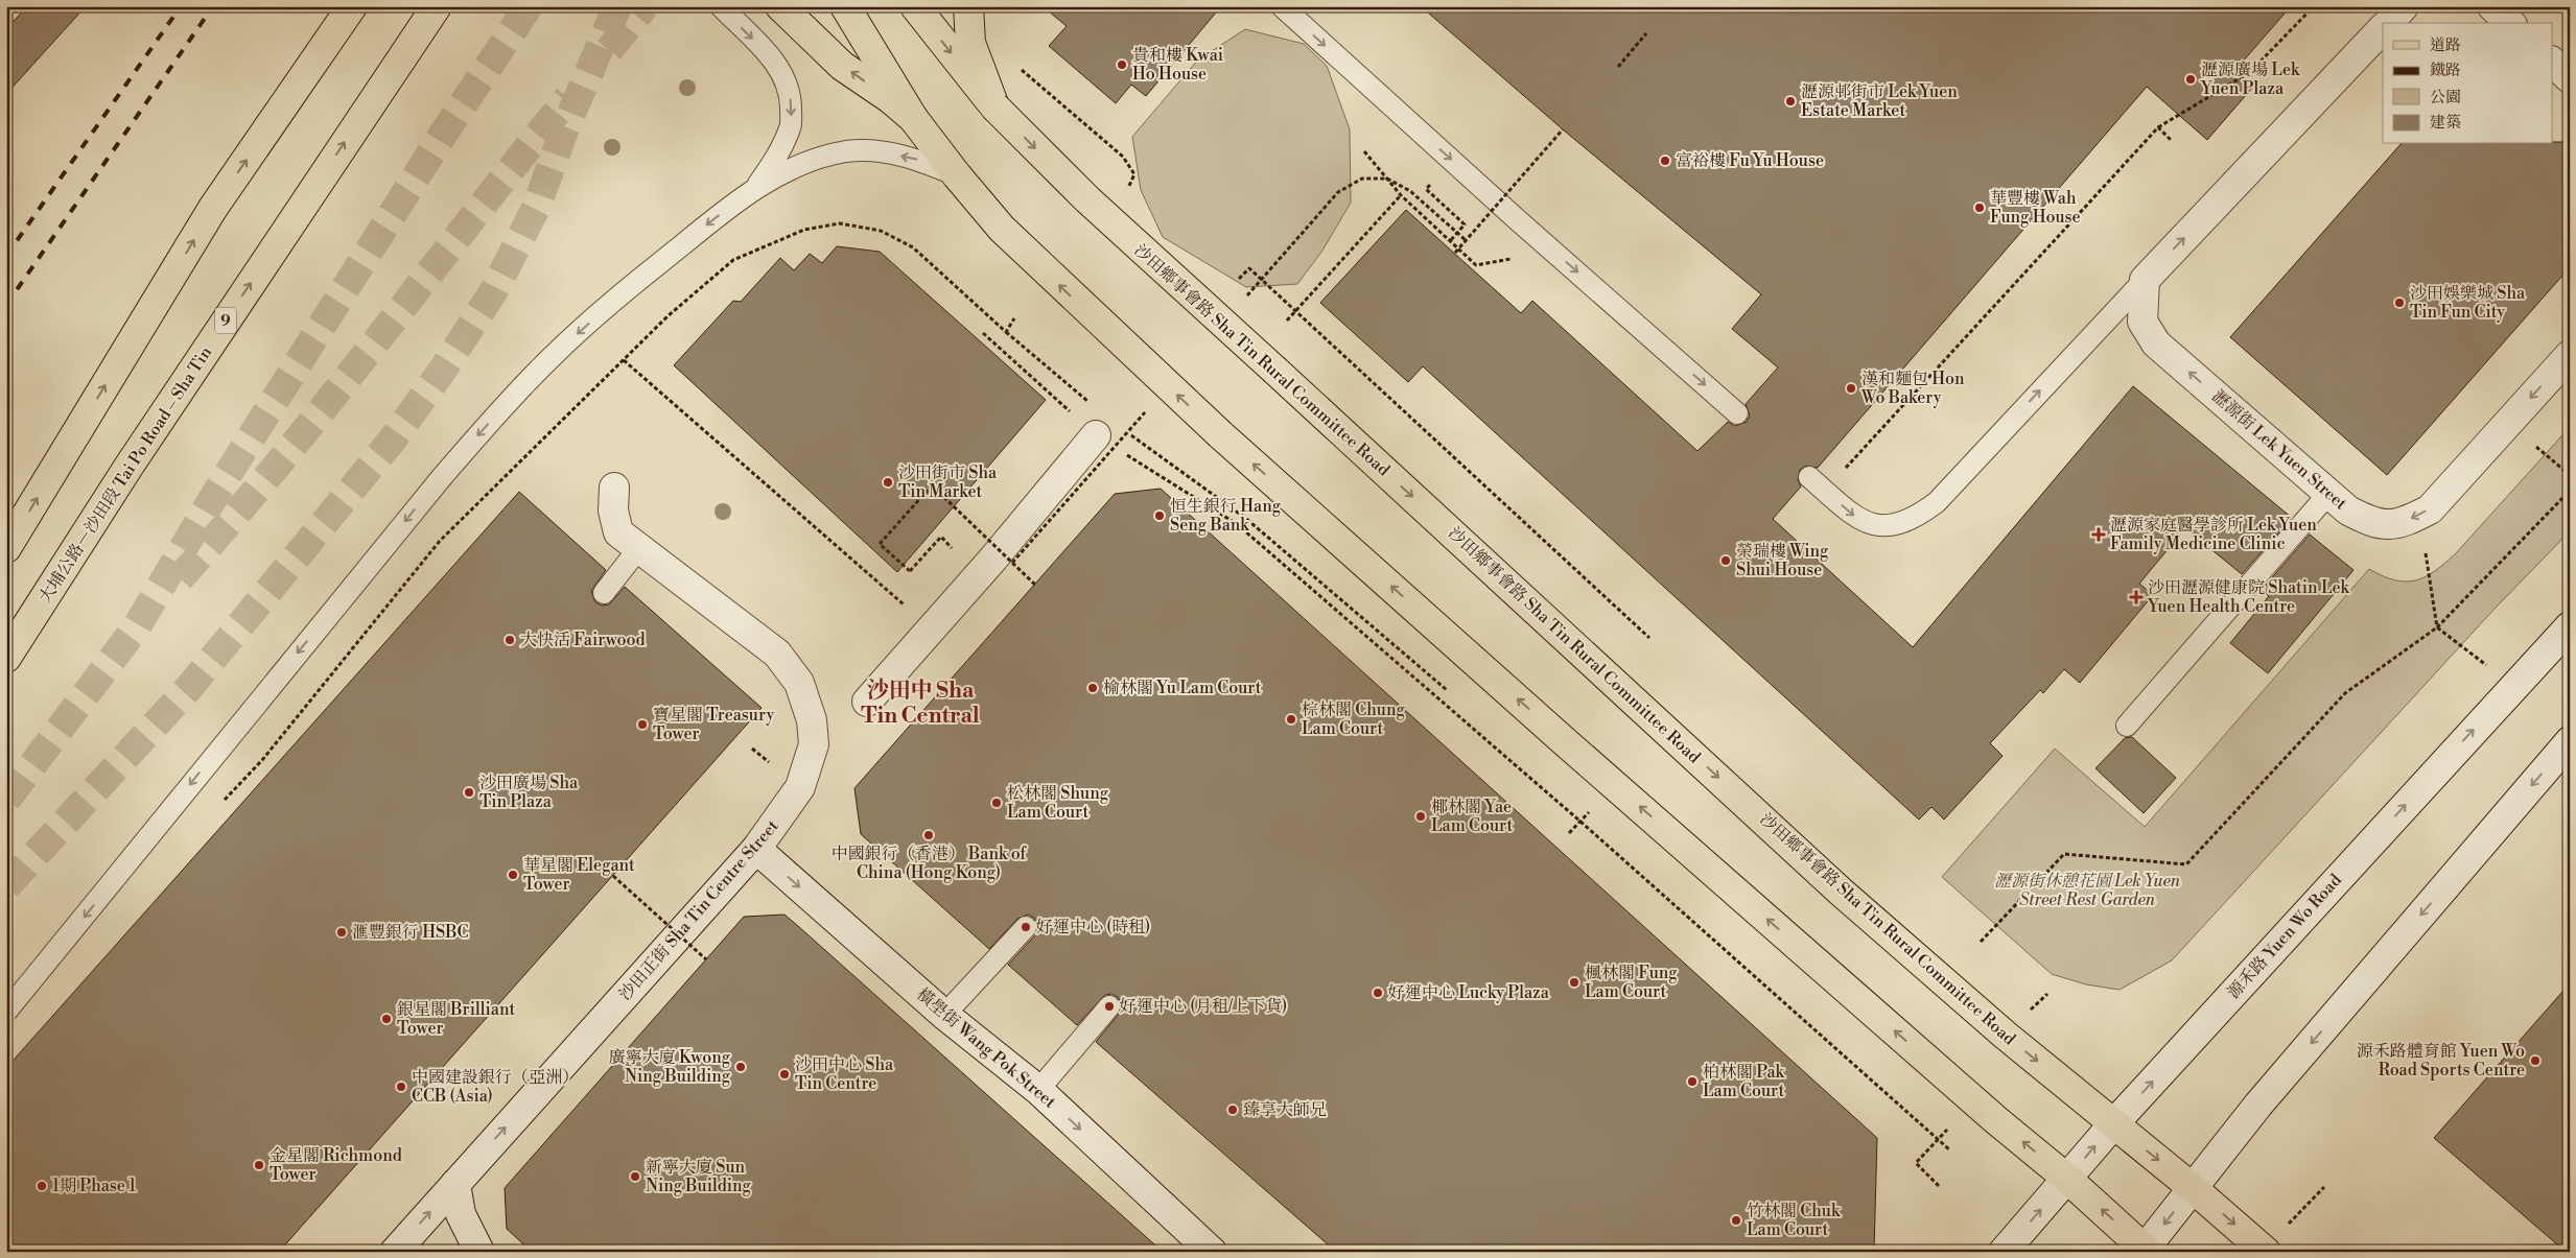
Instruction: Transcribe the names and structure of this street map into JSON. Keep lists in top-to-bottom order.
{
  "streets": {
    "main road": [
      "9",
      "沙田鄉事會路 Sha Tin Rural Committee Road",
      "瀝源街 Lek Yuen Street",
      "大埔公路－沙田段 Tai Po Road – Sha Tin",
      "沙田正街 Sha Tin Centre Street",
      "源禾路 Yuen Wo Road",
      "橫壆街 Wang Pok Street"
    ]
  },
  "crossings": [
    ["沙田鄉事會路 Sha Tin Rural Committee Road", "源禾路 Yuen Wo Road"],
    ["沙田正街 Sha Tin Centre Street", "橫壆街 Wang Pok Street"]
  ],
  "one_way": ["沙田正街 Sha Tin Centre Street", "橫壆街 Wang Pok Street"],
  "districts": ["沙田中 Sha Tin Central"],
  "parks": ["瀝源街休憩花園 Lek Yuen Street Rest Garden"],
  "places": {
    "other": [
      "貴和樓 Kwai Ho House",
      "瀝源廣場 Lek Yuen Plaza",
      "瀝源邨街市 Lek Yuen Estate Market",
      "富裕樓 Fu Yu House",
      "華豐樓 Wah Fung House",
      "沙田娛樂城 Sha Tin Fun City",
      "漢和麵包 Hon Wo Bakery",
      "沙田街市 Sha Tin Market",
      "恒生銀行 Hang Seng Bank",
      "榮瑞樓 Wing Shui House",
      "大快活 Fairwood",
      "榆林閣 Yu Lam Court",
      "棕林閣 Chung Lam Court",
      "寶星閣 Treasury Tower",
      "沙田廣場 Sha Tin Plaza",
      "松林閣 Shung Lam Court",
      "椰林閣 Yae Lam Court",
      "中國銀行（香港） Bank of China (Hong Kong)",
      "華星閣 Elegant Tower",
      "好運中心 (時租)",
      "滙豐銀行 HSBC",
      "楓林閣 Fung Lam Court",
      "好運中心 Lucky Plaza",
      "好運中心 (月租/上下貨)",
      "銀星閣 Brilliant Tower",
      "源禾路體育館 Yuen Wo Road Sports Centre",
      "廣寧大廈 Kwong Ning Building",
      "沙田中心 Sha Tin Centre",
      "柏林閣 Pak Lam Court",
      "中國建設銀行（亞洲） CCB (Asia)",
      "臻享大師兄",
      "金星閣 Richmond Tower",
      "新寧大廈 Sun Ning Building",
      "1期 Phase 1",
      "竹林閣 Chuk Lam Court"
    ],
    "health": ["瀝源家庭醫學診所 Lek Yuen Family Medicine Clinic", "沙田瀝源健康院 Shatin Lek Yuen Health Centre"]
  },
  "legend": [
    "道路",
    "鐵路",
    "公園",
    "建築"
  ]
}
